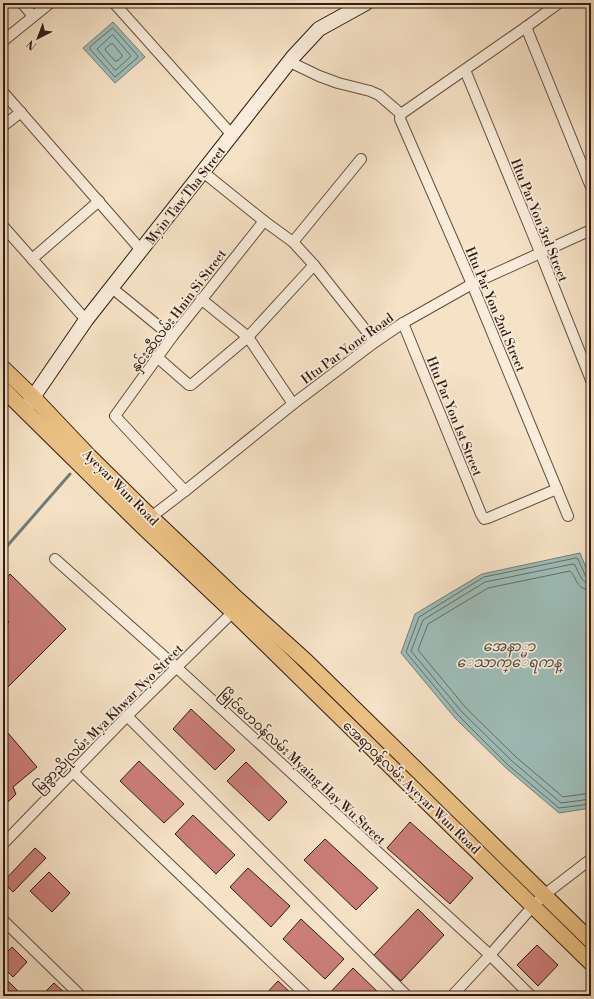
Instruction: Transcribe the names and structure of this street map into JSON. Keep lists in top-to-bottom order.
{
  "streets": {
    "main road": ["Myin Taw Tha Street", "Ayeyar Wun Road", "အေရာဝန်လမ်း Ayeyar Wun Road"],
    "street": [
      "Htu Par Yon 3rd Street",
      "Htu Par Yon 2nd Street",
      "နှင်းဆီလမ်း Hnin Si Street",
      "Htu Par Yone Road",
      "Htu Par Yon 1st Street",
      "မြခွာညိုလမ်း Mya Khwar Nyo Street",
      "မြိုင်ဟေဝန်လမ်း Myaing Hay Wu Street"
    ]
  },
  "crossings": [
    ["Myin Taw Tha Street", "Ayeyar Wun Road"],
    ["Htu Par Yon 3rd Street", "Htu Par Yone Road"],
    ["Htu Par Yon 2nd Street", "Htu Par Yone Road"],
    ["Htu Par Yon 2nd Street", "Htu Par Yon 1st Street"],
    ["နှင်းဆီလမ်း Hnin Si Street", "Htu Par Yone Road"],
    ["Htu Par Yone Road", "Htu Par Yon 1st Street"],
    ["Htu Par Yone Road", "Ayeyar Wun Road"],
    ["Ayeyar Wun Road", "မြခွာညိုလမ်း Mya Khwar Nyo Street"],
    ["Ayeyar Wun Road", "အေရာဝန်လမ်း Ayeyar Wun Road"],
    ["မြခွာညိုလမ်း Mya Khwar Nyo Street", "မြိုင်ဟေဝန်လမ်း Myaing Hay Wu Street"],
    ["မြခွာညိုလမ်း Mya Khwar Nyo Street", "အေရာဝန်လမ်း Ayeyar Wun Road"]
  ],
  "water": ["အေနာ္မာ ေသာက္ေရကန္"],
  "north": "bottom left"
}
